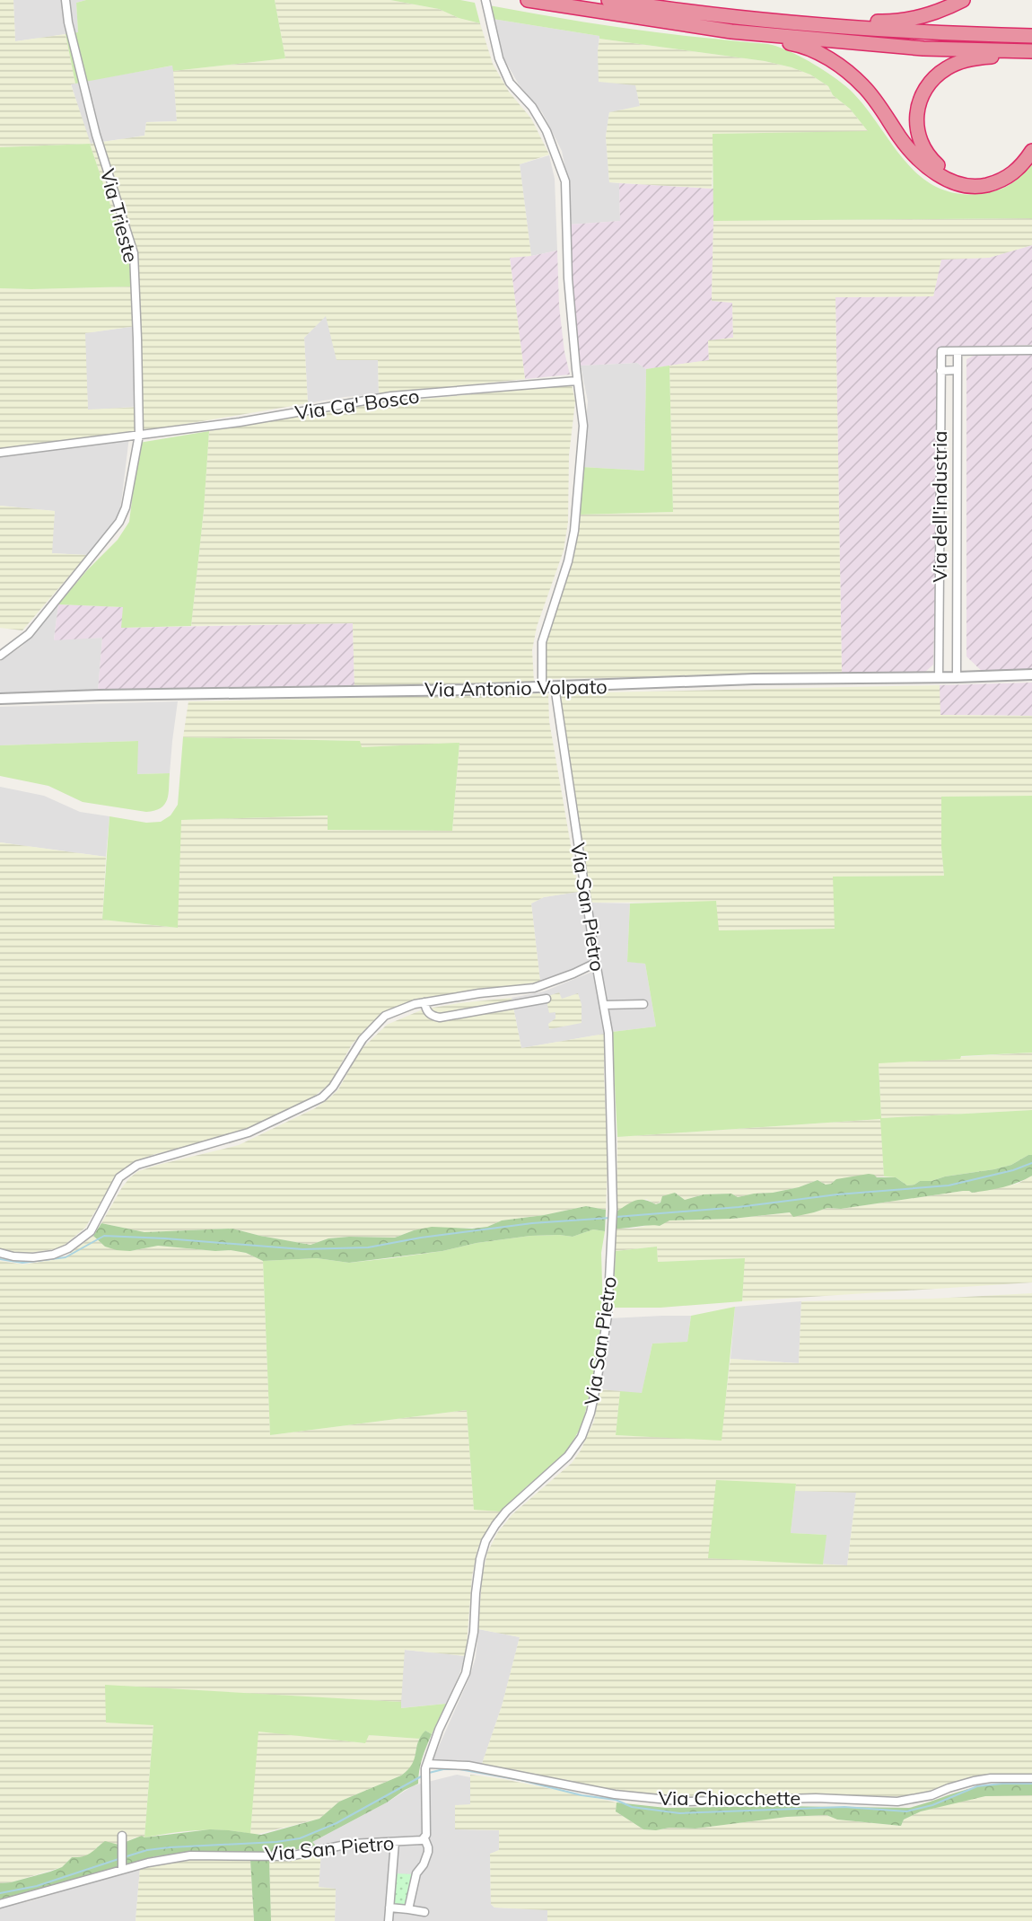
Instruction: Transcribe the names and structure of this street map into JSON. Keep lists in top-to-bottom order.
{
  "streets": {
    "street": [
      "Via Trieste",
      "Via Ca' Bosco",
      "Via dell'industria",
      "Via Antonio Volpato",
      "Via San Pietro",
      "Via Chiocchette"
    ]
  },
  "crossings": [
    ["Via Trieste", "Via Ca' Bosco"],
    ["Via dell'industria", "Via Antonio Volpato"],
    ["Via Antonio Volpato", "Via San Pietro"],
    ["Via San Pietro", "Via Chiocchette"]
  ]
}
